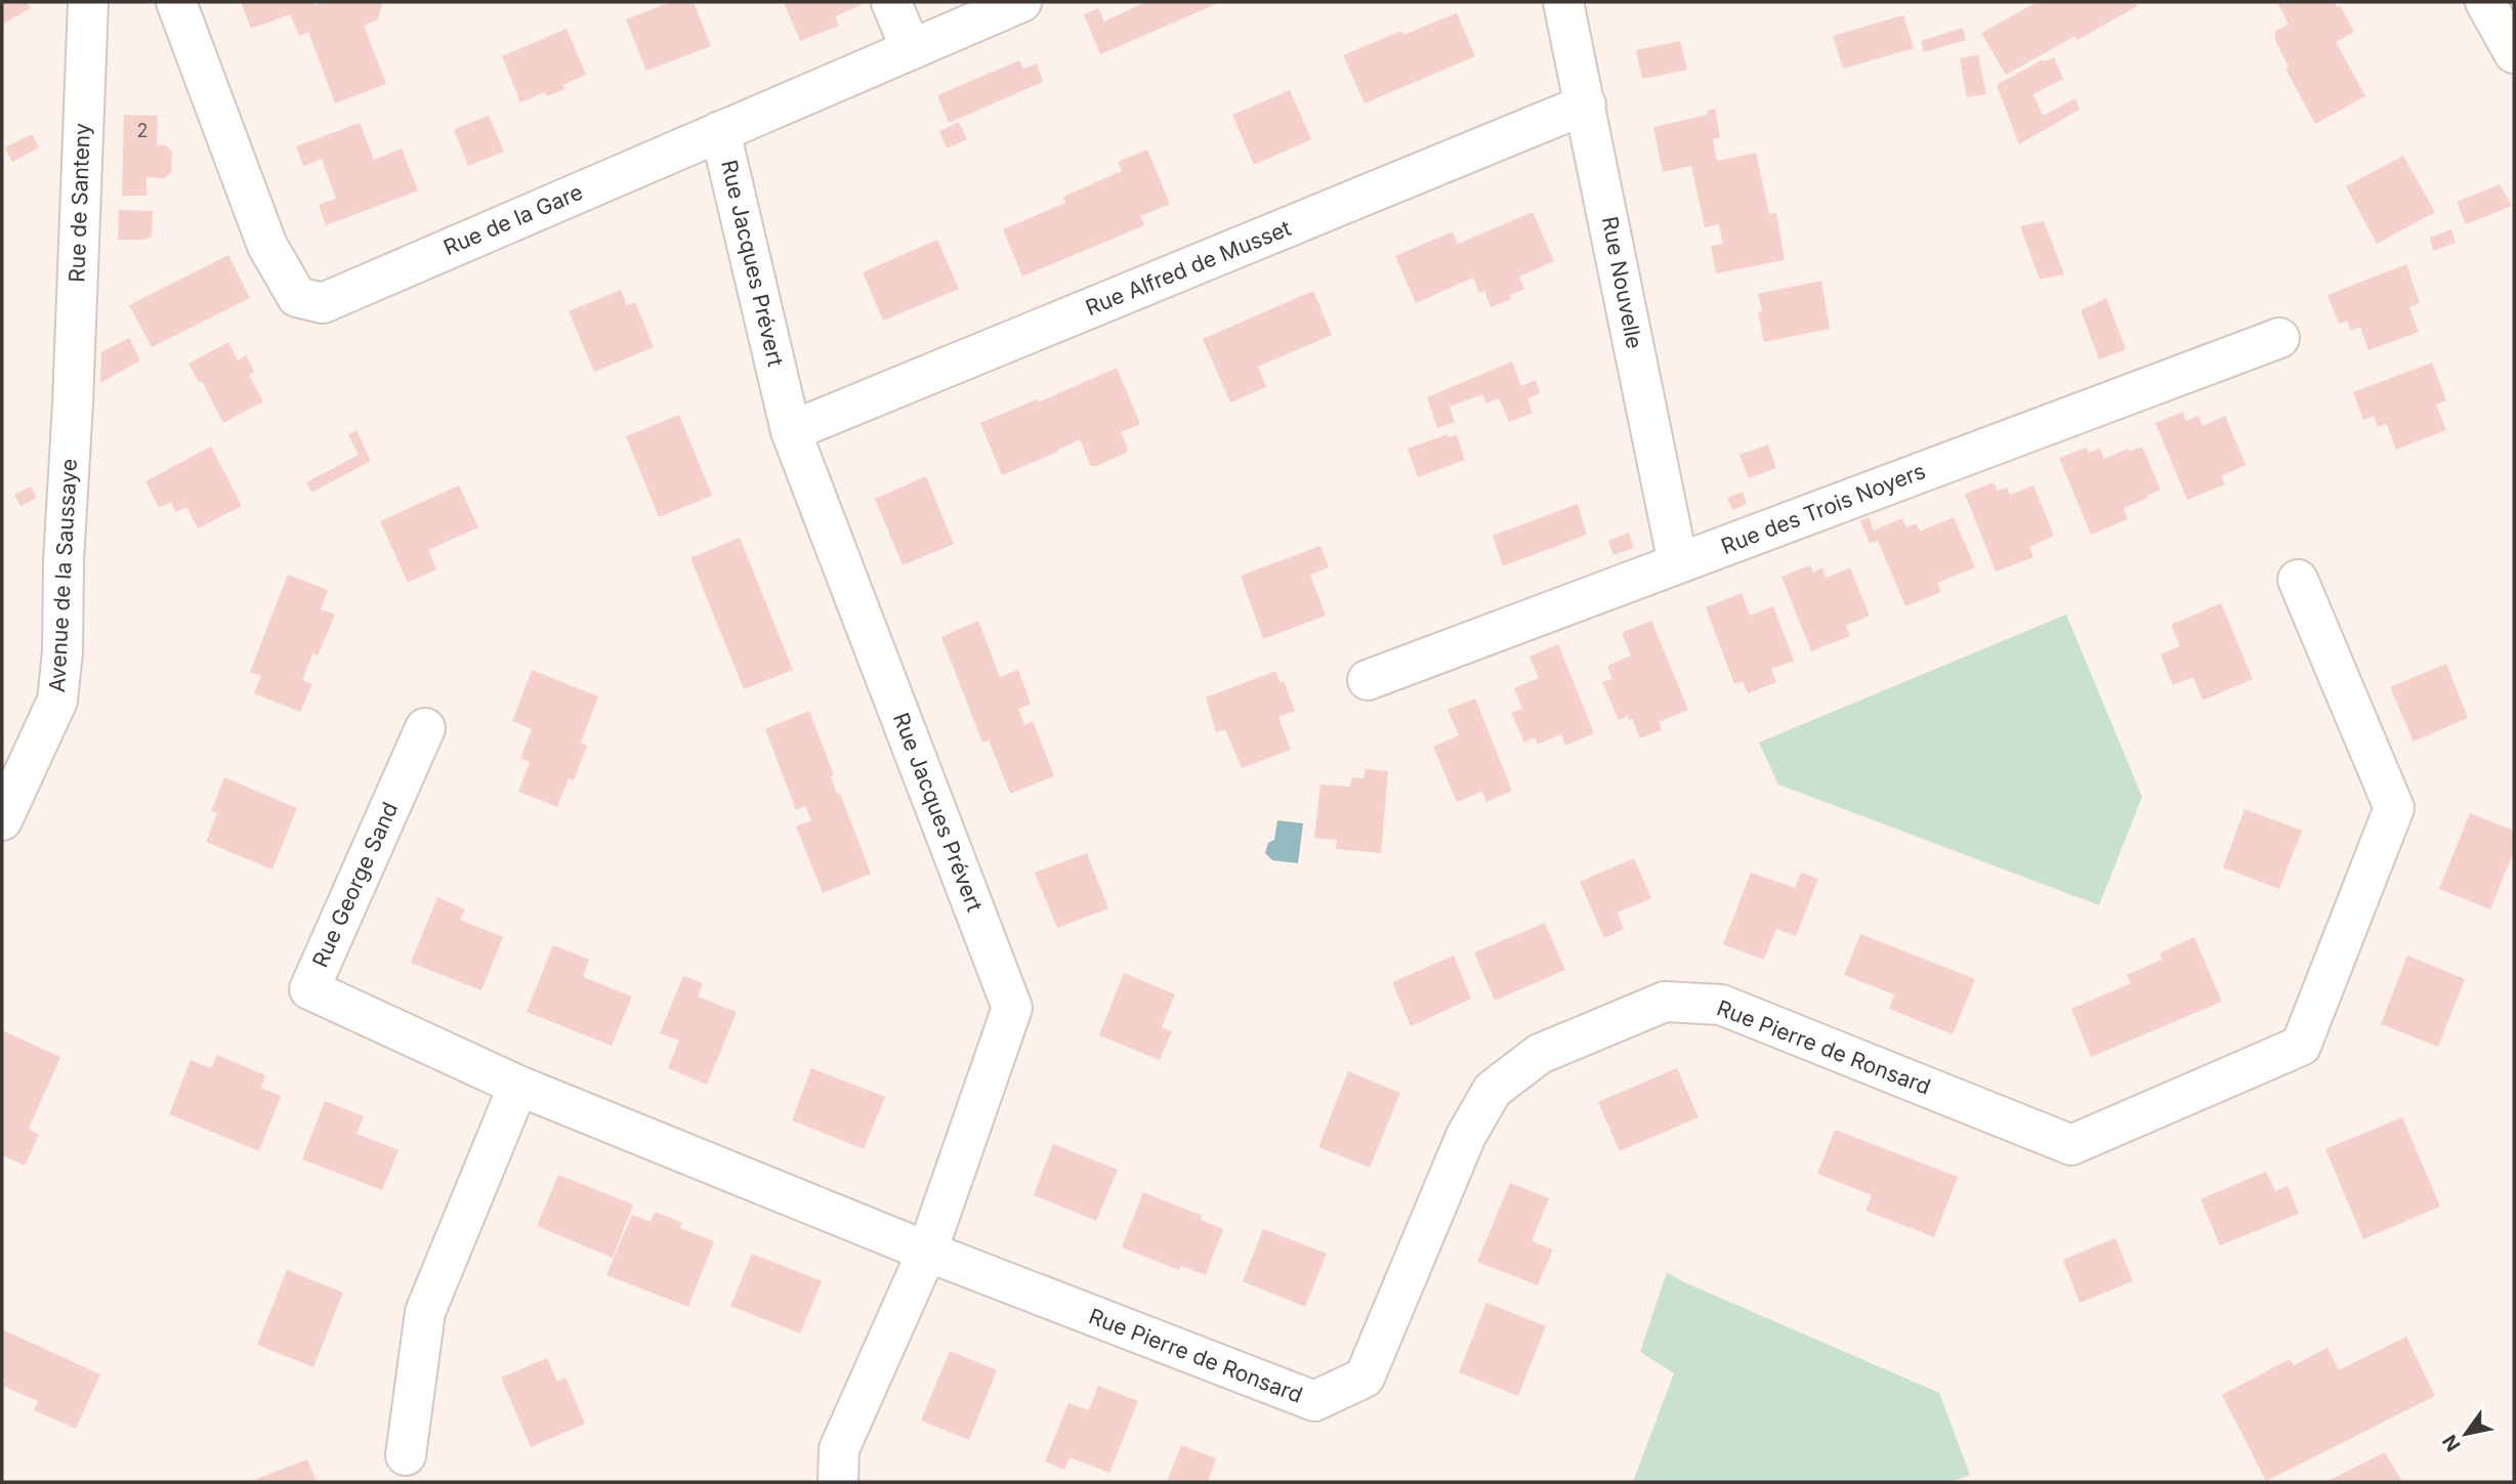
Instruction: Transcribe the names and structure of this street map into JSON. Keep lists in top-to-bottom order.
{
  "streets": {
    "street": [
      "Rue de Santeny",
      "Rue de la Gare",
      "Rue Jacques Prévert",
      "Rue Alfred de Musset",
      "Rue Nouvelle",
      "Rue des Trois Noyers",
      "Avenue de la Saussaye",
      "Rue George Sand",
      "Rue Pierre de Ronsard"
    ]
  },
  "crossings": [
    ["Rue de Santeny", "Avenue de la Saussaye"],
    ["Rue de la Gare", "Rue Jacques Prévert"],
    ["Rue Jacques Prévert", "Rue Alfred de Musset"],
    ["Rue Jacques Prévert", "Rue George Sand"],
    ["Rue Jacques Prévert", "Rue Pierre de Ronsard"],
    ["Rue Alfred de Musset", "Rue Nouvelle"],
    ["Rue Nouvelle", "Rue des Trois Noyers"],
    ["Rue George Sand", "Rue Pierre de Ronsard"]
  ],
  "house_numbers": ["2"],
  "north": "bottom left"
}
